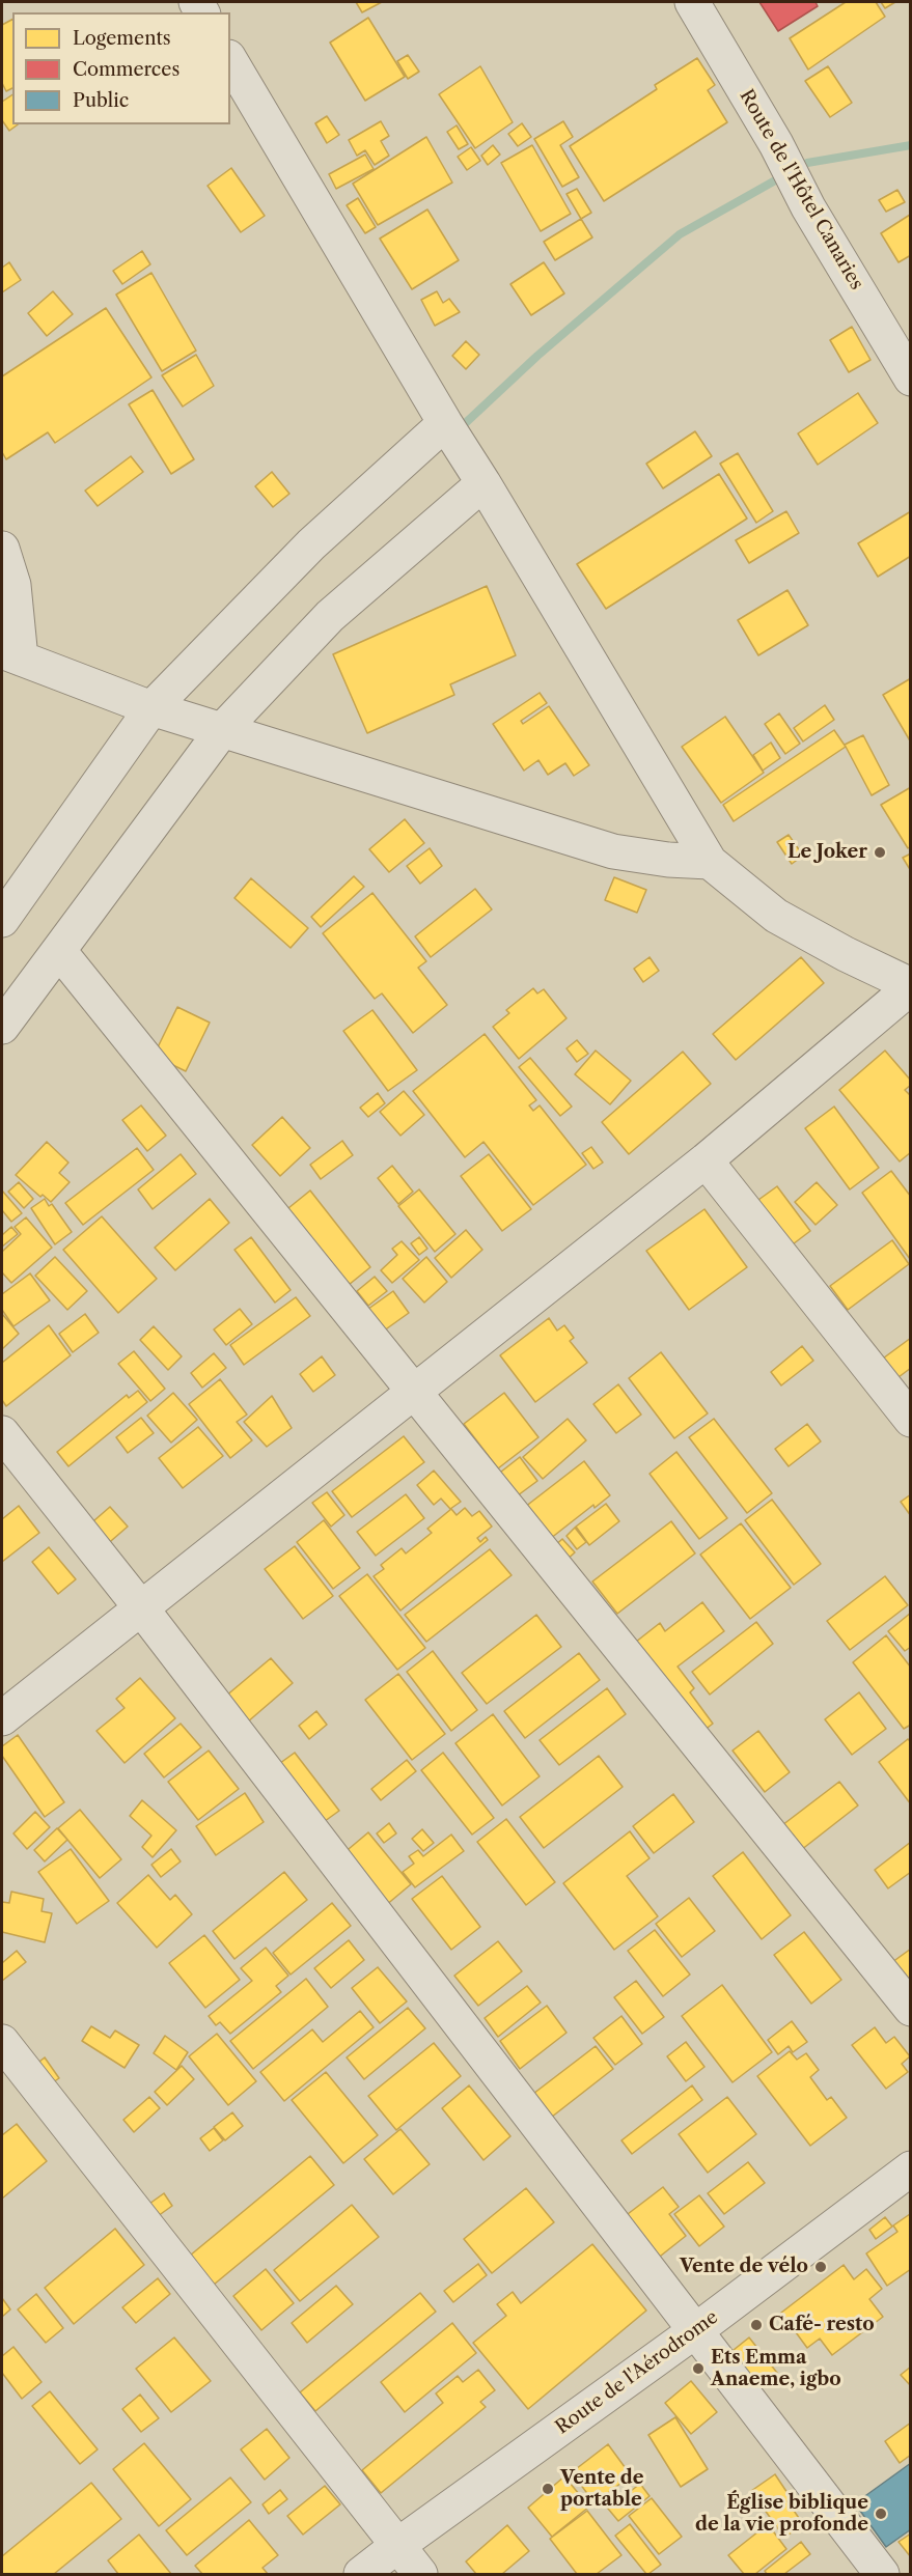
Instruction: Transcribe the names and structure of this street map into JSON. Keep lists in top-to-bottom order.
{
  "streets": {
    "street": ["Route de l'Hôtel Canaries", "Route de l'Aérodrome"]
  },
  "places": [
    "Le Joker",
    "Vente de vélo",
    "Café- resto",
    "Ets Emma Anaeme, igbo",
    "Vente de portable",
    "Église biblique de la vie profonde"
  ],
  "legend": ["Logements", "Commerces", "Public"]
}
